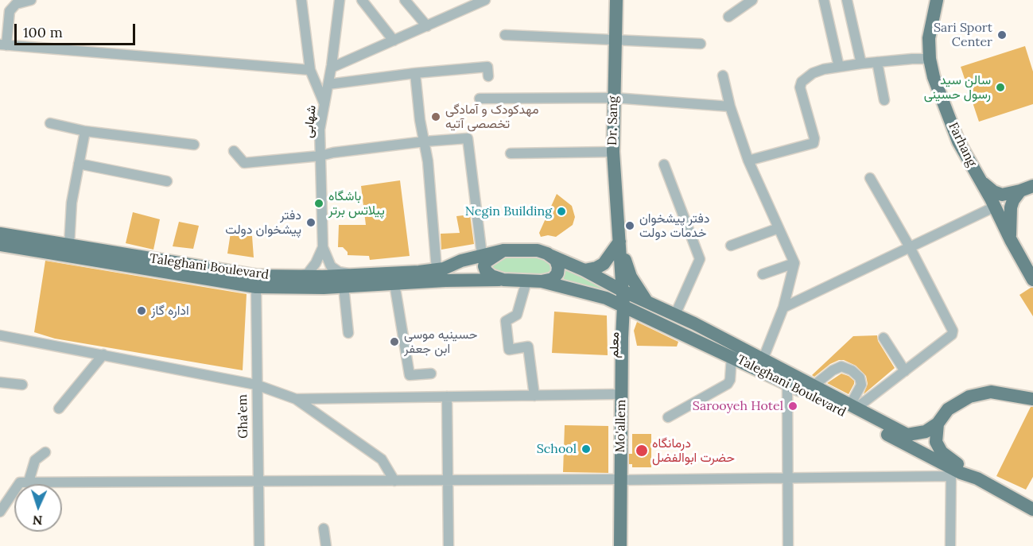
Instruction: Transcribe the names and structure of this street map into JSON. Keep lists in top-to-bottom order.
{
  "streets": {
    "main road": [
      "Dr. Sang",
      "Farhang",
      "Taleghani Boulevard",
      "معلم",
      "Mo'allem"
    ],
    "street": ["شهابی", "Gha'em"]
  },
  "crossings": [
    ["Dr. Sang", "Taleghani Boulevard"],
    ["Dr. Sang", "Mo'allem"],
    ["Taleghani Boulevard", "معلم"],
    ["Taleghani Boulevard", "Gha'em"],
    ["Taleghani Boulevard", "Mo'allem"],
    ["معلم", "Mo'allem"]
  ],
  "places": [
    "Sari Sport Center",
    "سالن سید رسول حسینی",
    "مهدکودک و آمادگی تخصصی آتیه",
    "باشگاه پیلاتس برتر",
    "Negin Building",
    "دفتر پیشخوان دولت",
    "دفتر پیشخوان خدمات دولت",
    "اداره گاز",
    "حسینیه موسی ابن جعفر",
    "Sarooyeh Hotel",
    "School",
    "درمانگاه حضرت ابوالفضل"
  ],
  "scale_bar": "100 m",
  "north": "bottom"
}
